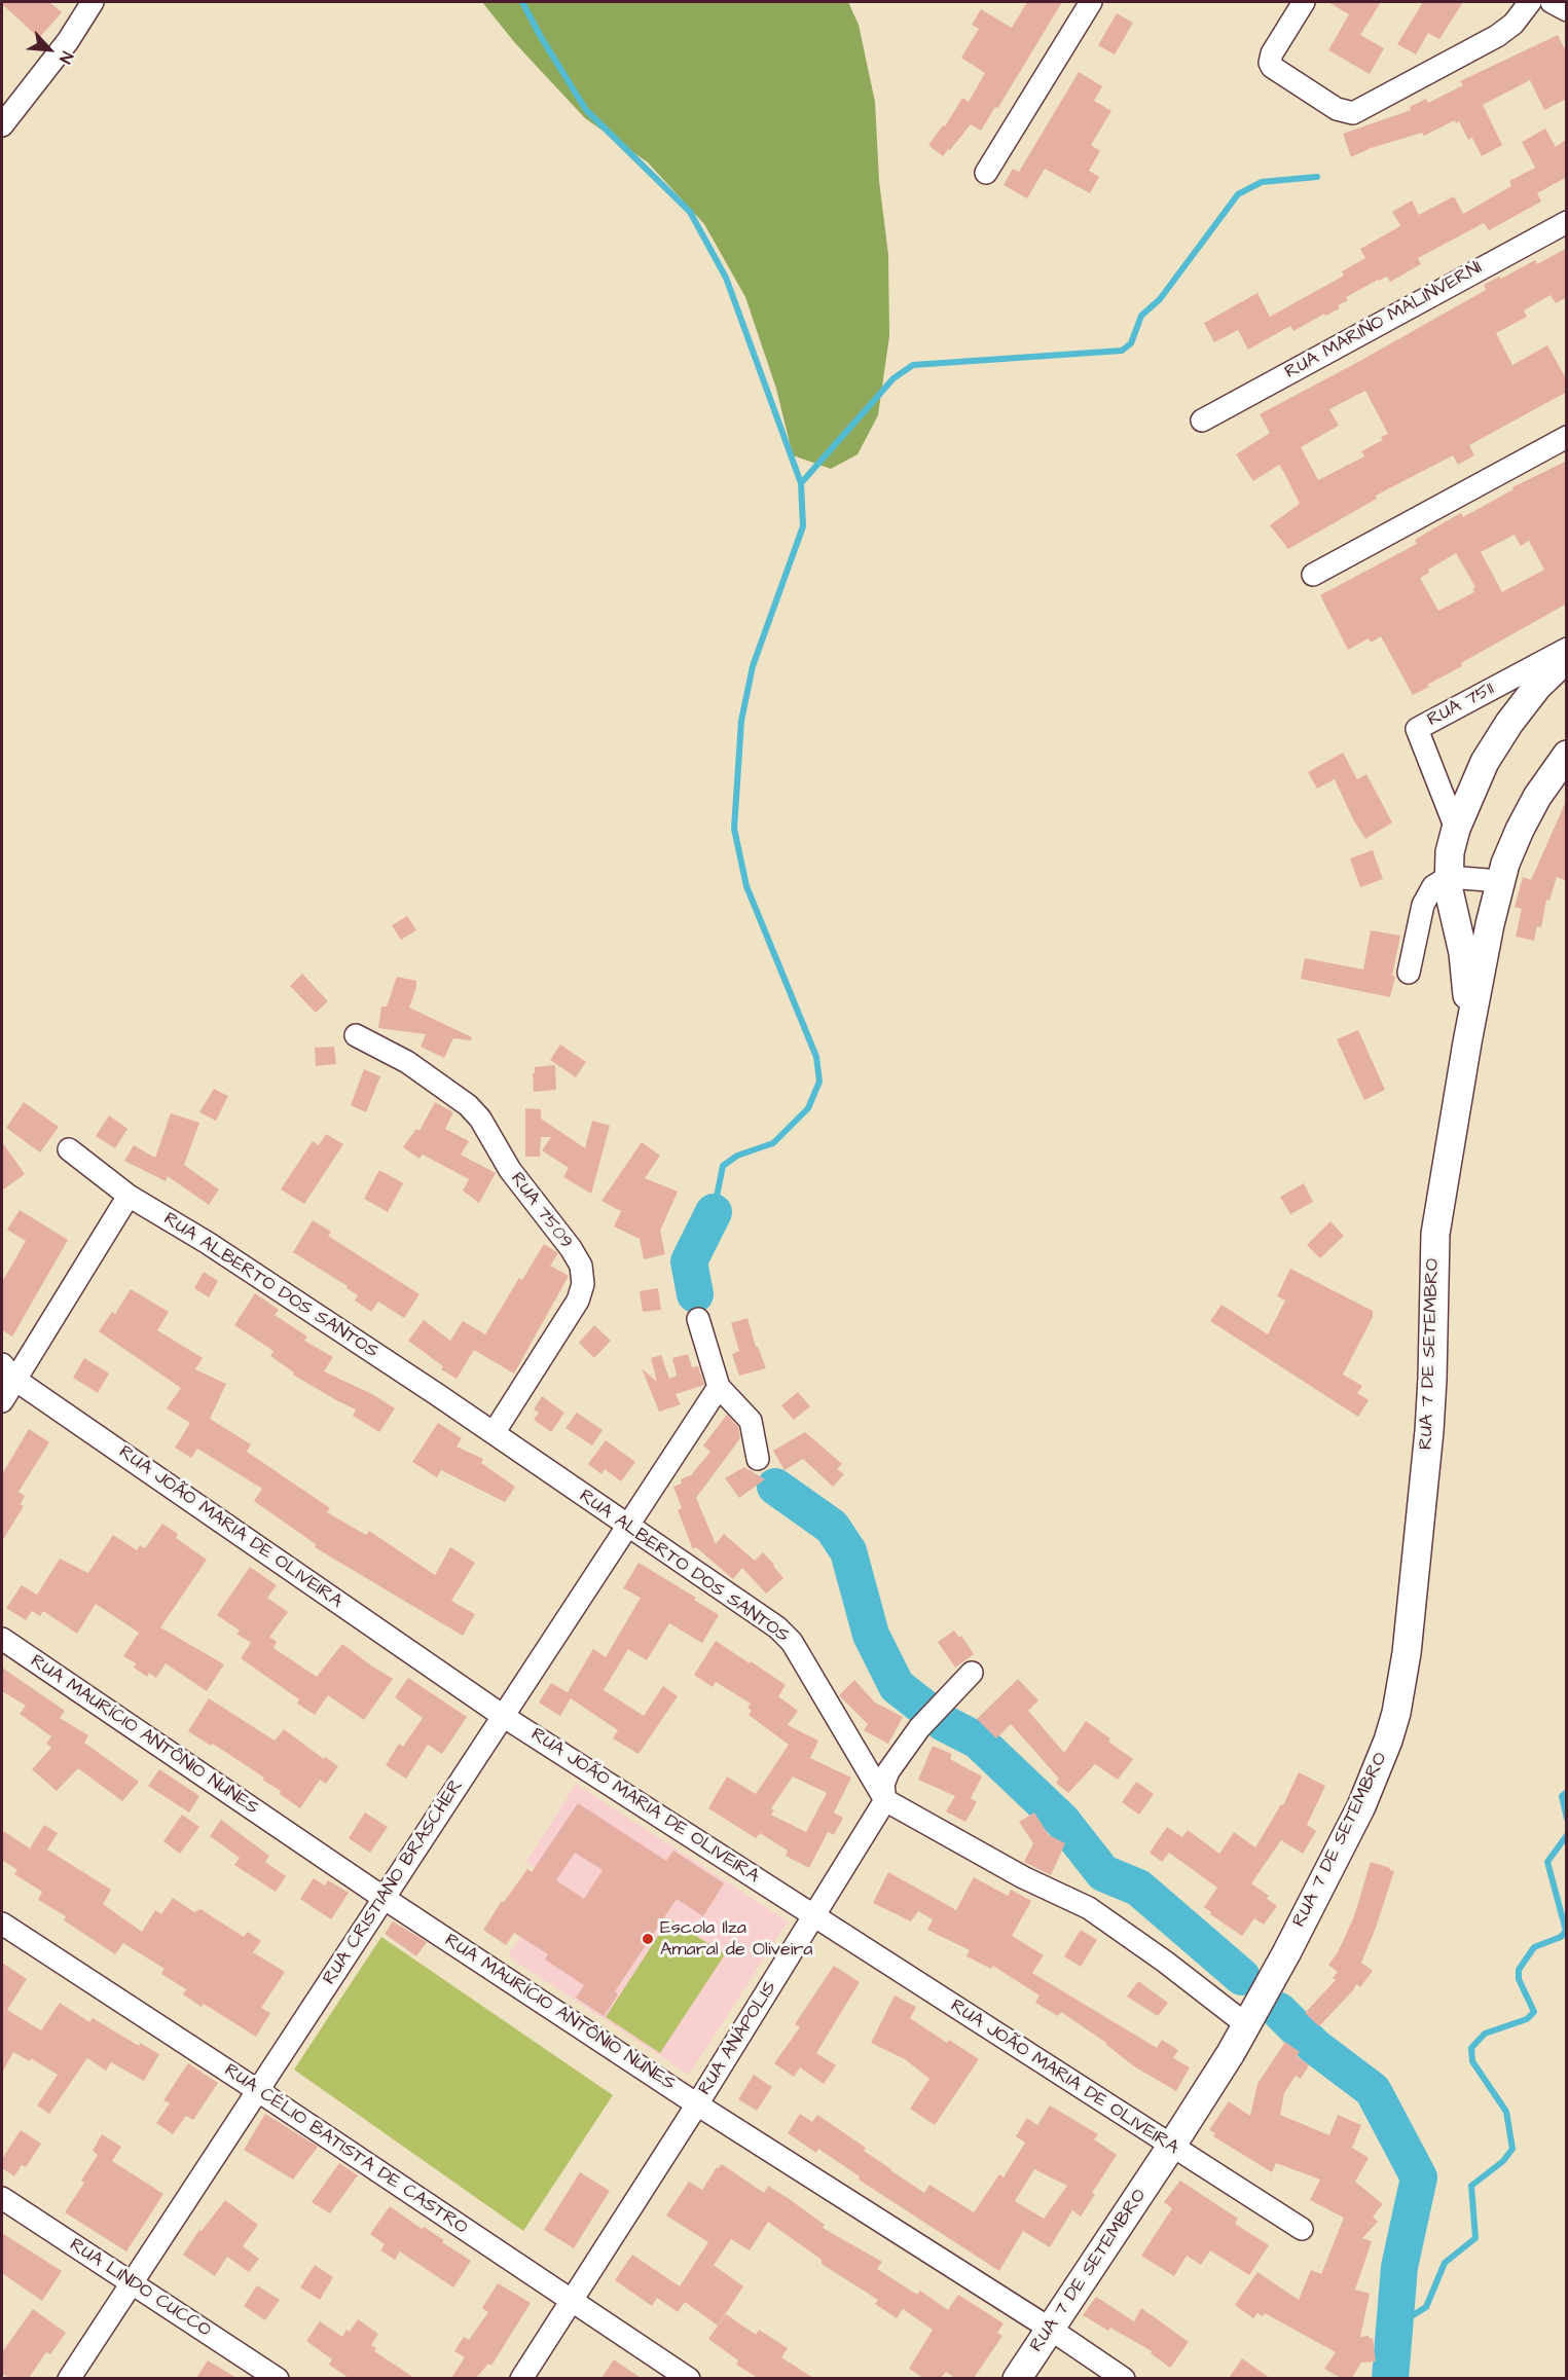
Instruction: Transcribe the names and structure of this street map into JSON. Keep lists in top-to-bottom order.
{
  "streets": {
    "street": [
      "RUA MARINO MALINVERNI",
      "RUA 7511",
      "RUA 7509",
      "RUA ALBERTO DOS SANTOS",
      "RUA 7 DE SETEMBRO",
      "RUA JOÃO MARIA DE OLIVEIRA",
      "RUA MAURÍCIO ANTÔNIO NUNES",
      "RUA CRISTIANO BRASCHER",
      "RUA ANÁPOLIS",
      "RUA CÉLIO BATISTA DE CASTRO",
      "RUA LINDO CUCCO"
    ]
  },
  "crossings": [
    ["RUA 7509", "RUA ALBERTO DOS SANTOS"],
    ["RUA ALBERTO DOS SANTOS", "RUA CRISTIANO BRASCHER"],
    ["RUA ALBERTO DOS SANTOS", "RUA ANÁPOLIS"],
    ["RUA 7 DE SETEMBRO", "RUA JOÃO MARIA DE OLIVEIRA"],
    ["RUA 7 DE SETEMBRO", "RUA MAURÍCIO ANTÔNIO NUNES"],
    ["RUA JOÃO MARIA DE OLIVEIRA", "RUA CRISTIANO BRASCHER"],
    ["RUA JOÃO MARIA DE OLIVEIRA", "RUA ANÁPOLIS"],
    ["RUA MAURÍCIO ANTÔNIO NUNES", "RUA CRISTIANO BRASCHER"],
    ["RUA MAURÍCIO ANTÔNIO NUNES", "RUA ANÁPOLIS"],
    ["RUA CRISTIANO BRASCHER", "RUA CÉLIO BATISTA DE CASTRO"],
    ["RUA CRISTIANO BRASCHER", "RUA LINDO CUCCO"],
    ["RUA ANÁPOLIS", "RUA CÉLIO BATISTA DE CASTRO"]
  ],
  "places": ["Escola Ilza Amaral de Oliveira"],
  "north": "bottom right"
}
